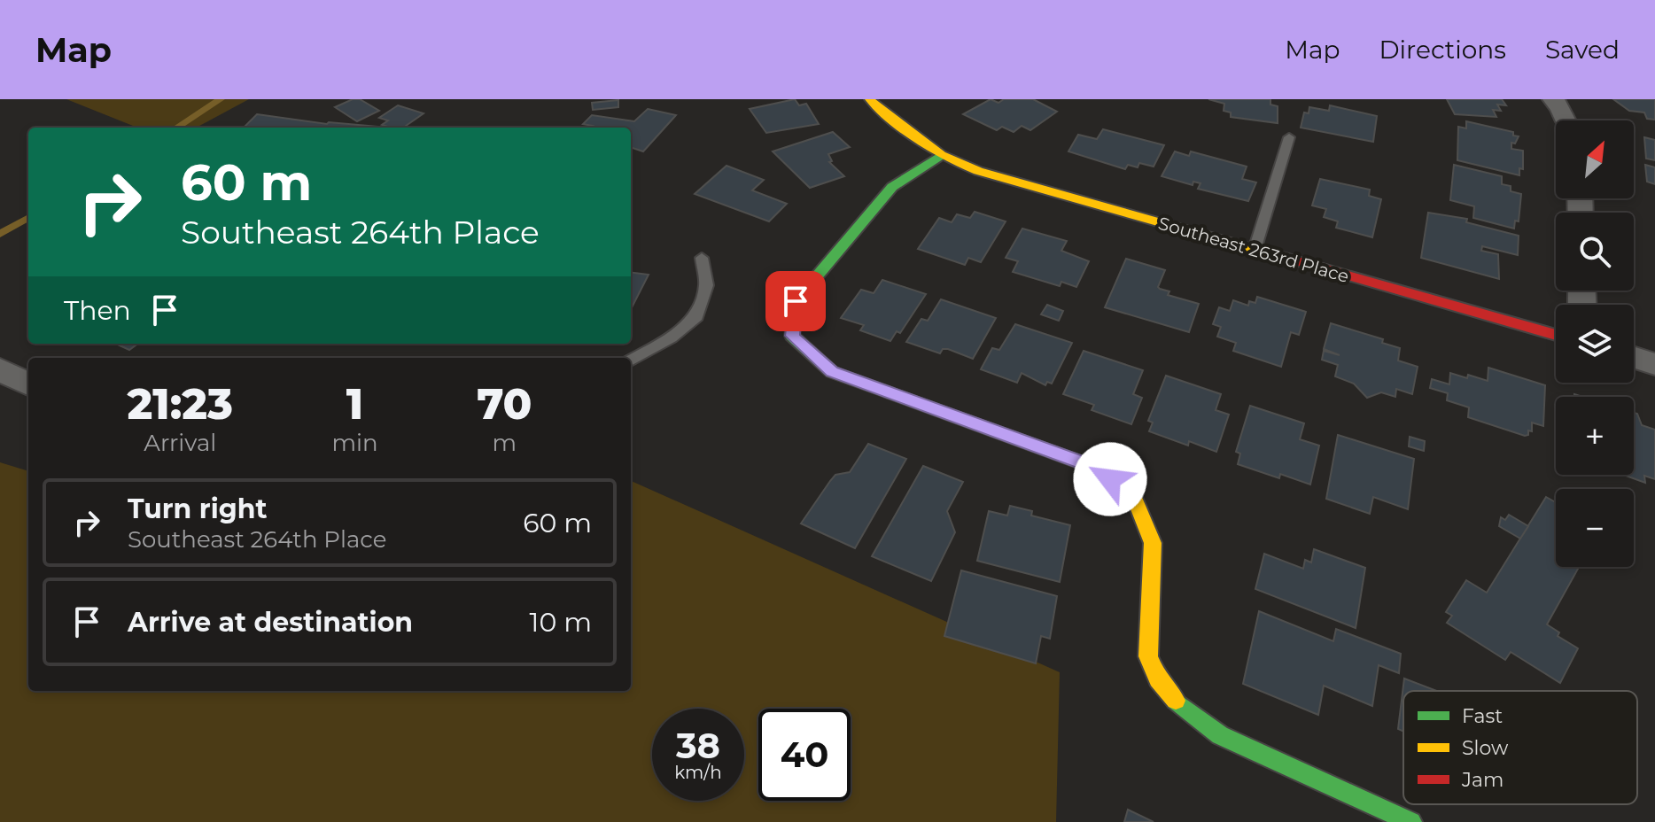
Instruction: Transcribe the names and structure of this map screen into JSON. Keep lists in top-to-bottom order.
{
  "streets": {
    "street": ["Southeast 263rd Place"]
  },
  "legend": ["Fast", "Slow", "Jam"],
  "north": "top right",
  "page": {
    "header": "Map",
    "nav": ["Map", "Directions", "Saved"],
    "map_buttons": ["+", "−"],
    "turn": ["60 m", "Southeast 264th Place"],
    "then": "Then",
    "eta": [
      "21:23",
      "Arrival",
      "1",
      "min",
      "70",
      "m"
    ],
    "list": [
      {
        "name": "Turn right",
        "note": "Southeast 264th Place",
        "value": "60 m"
      },
      {
        "name": "Arrive at destination",
        "value": "10 m"
      }
    ],
    "speed": "38 km/h",
    "limit": "40"
  }
}
